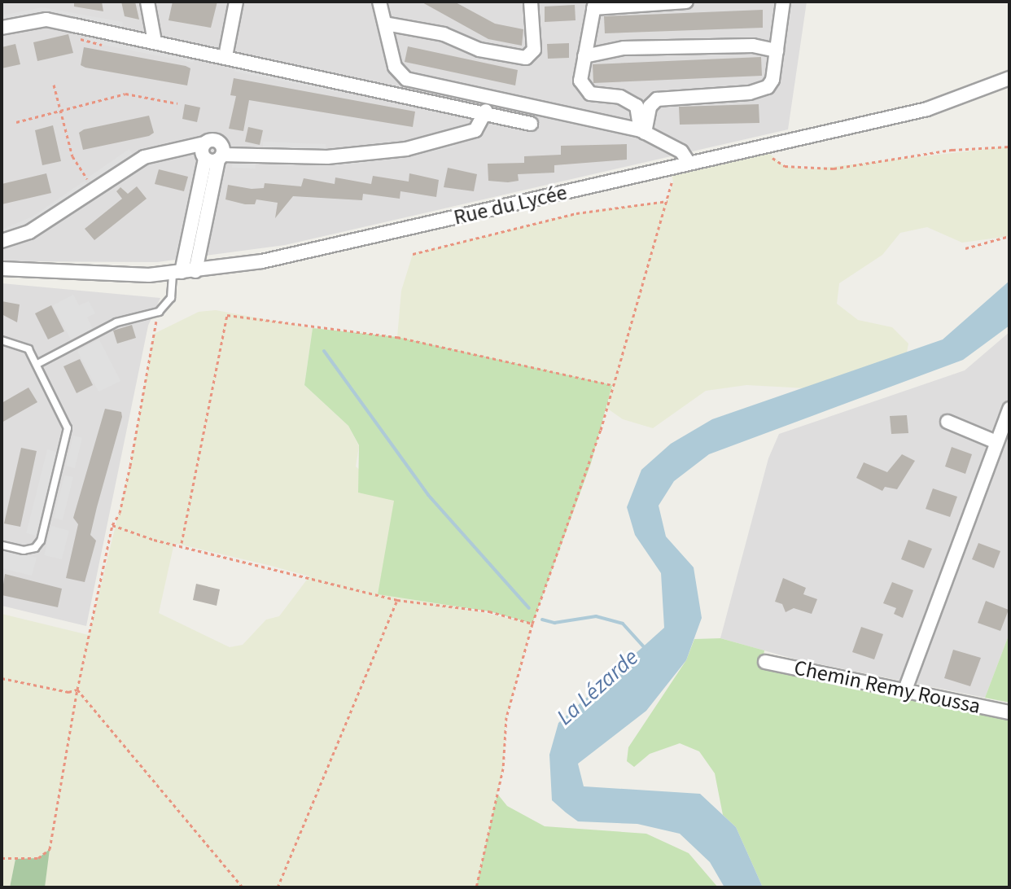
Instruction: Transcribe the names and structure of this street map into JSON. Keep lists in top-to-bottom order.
{
  "streets": {
    "street": ["Rue du Lycée", "Chemin Remy Roussa"]
  },
  "water": ["La Lézarde"]
}
